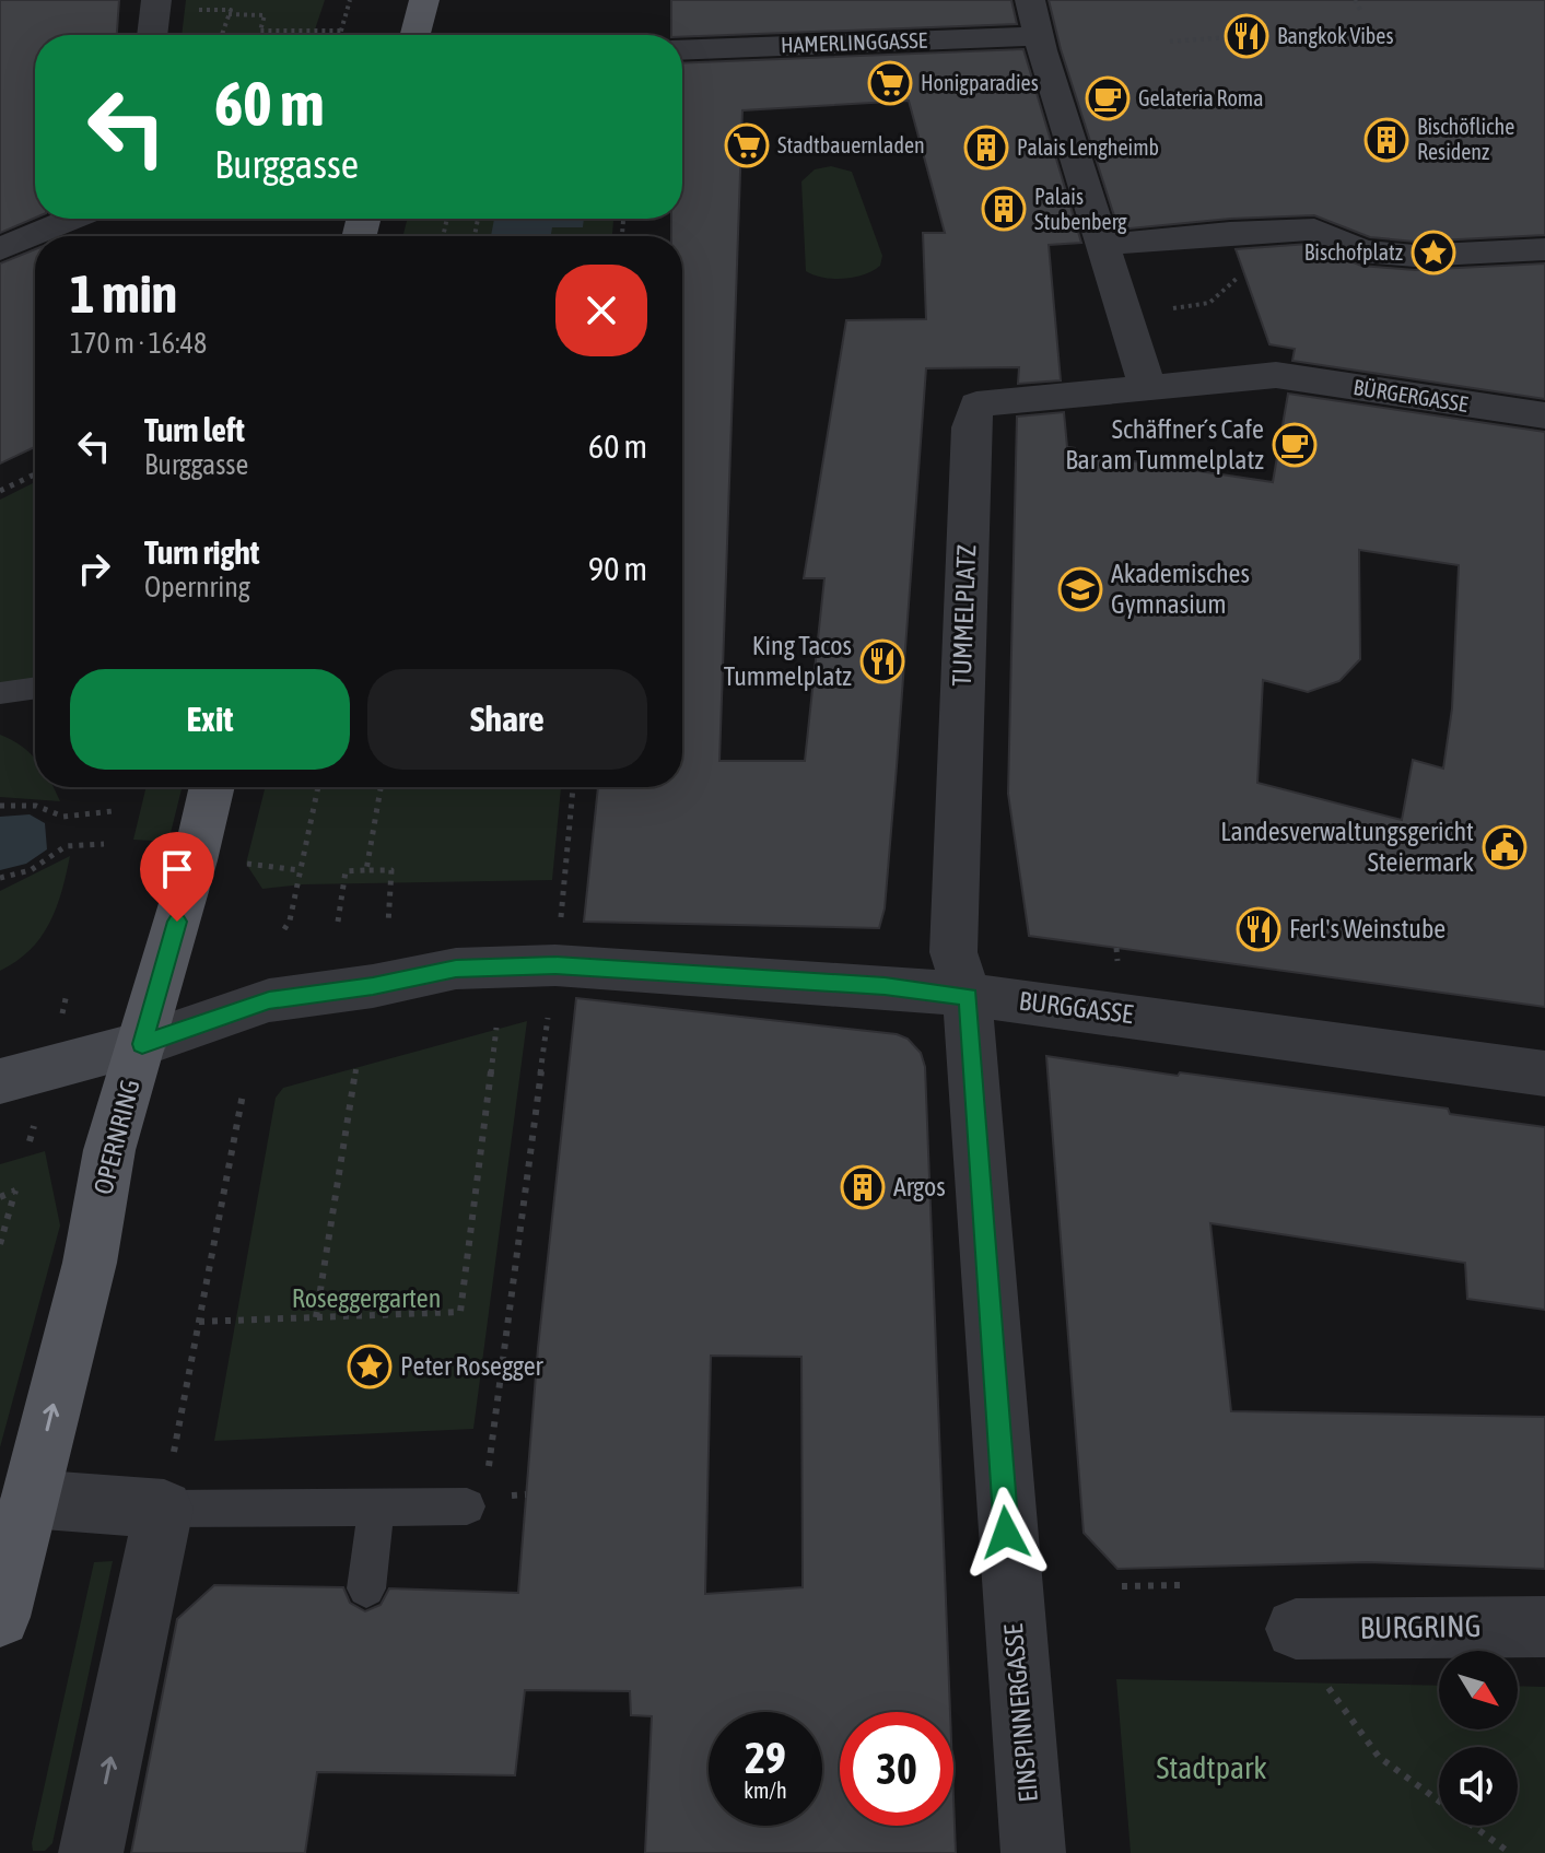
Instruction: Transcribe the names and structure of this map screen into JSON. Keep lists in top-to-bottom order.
{
  "streets": {
    "main road": ["OPERNRING"],
    "street": [
      "HAMERLINGGASSE",
      "BÜRGERGASSE",
      "TUMMELPLATZ",
      "BURGGASSE",
      "BURGRING",
      "EINSPINNERGASSE"
    ]
  },
  "crossings": [
    ["BÜRGERGASSE", "TUMMELPLATZ"],
    ["TUMMELPLATZ", "BURGGASSE"],
    ["TUMMELPLATZ", "EINSPINNERGASSE"],
    ["BURGGASSE", "OPERNRING"],
    ["BURGGASSE", "EINSPINNERGASSE"]
  ],
  "one_way": ["OPERNRING"],
  "parks": ["Roseggergarten", "Stadtpark"],
  "places": {
    "restaurant": ["Bangkok Vibes", "King Tacos Tummelplatz", "Ferl's Weinstube"],
    "supermarket": ["Honigparadies", "Stadtbauernladen"],
    "cafe": ["Gelateria Roma", "Schäffner´s Cafe Bar am Tummelplatz"],
    "building": [
      "Bischöfliche Residenz",
      "Palais Lengheimb",
      "Palais Stubenberg",
      "Argos"
    ],
    "place": ["Bischofplatz", "Peter Rosegger"],
    "school or university": ["Akademisches Gymnasium"],
    "public building": ["Landesverwaltungsgericht Steiermark"]
  },
  "north": "bottom right",
  "page": {
    "turn": ["60 m", "Burggasse"],
    "heading": ["1 min", "170 m · 16:48"],
    "list": [
      {
        "name": "Turn left",
        "note": "Burggasse",
        "value": "60 m"
      },
      {
        "name": "Turn right",
        "note": "Opernring",
        "value": "90 m"
      }
    ],
    "buttons": ["Exit", "Share"],
    "speed": "29 km/h",
    "limit": "30"
  }
}
